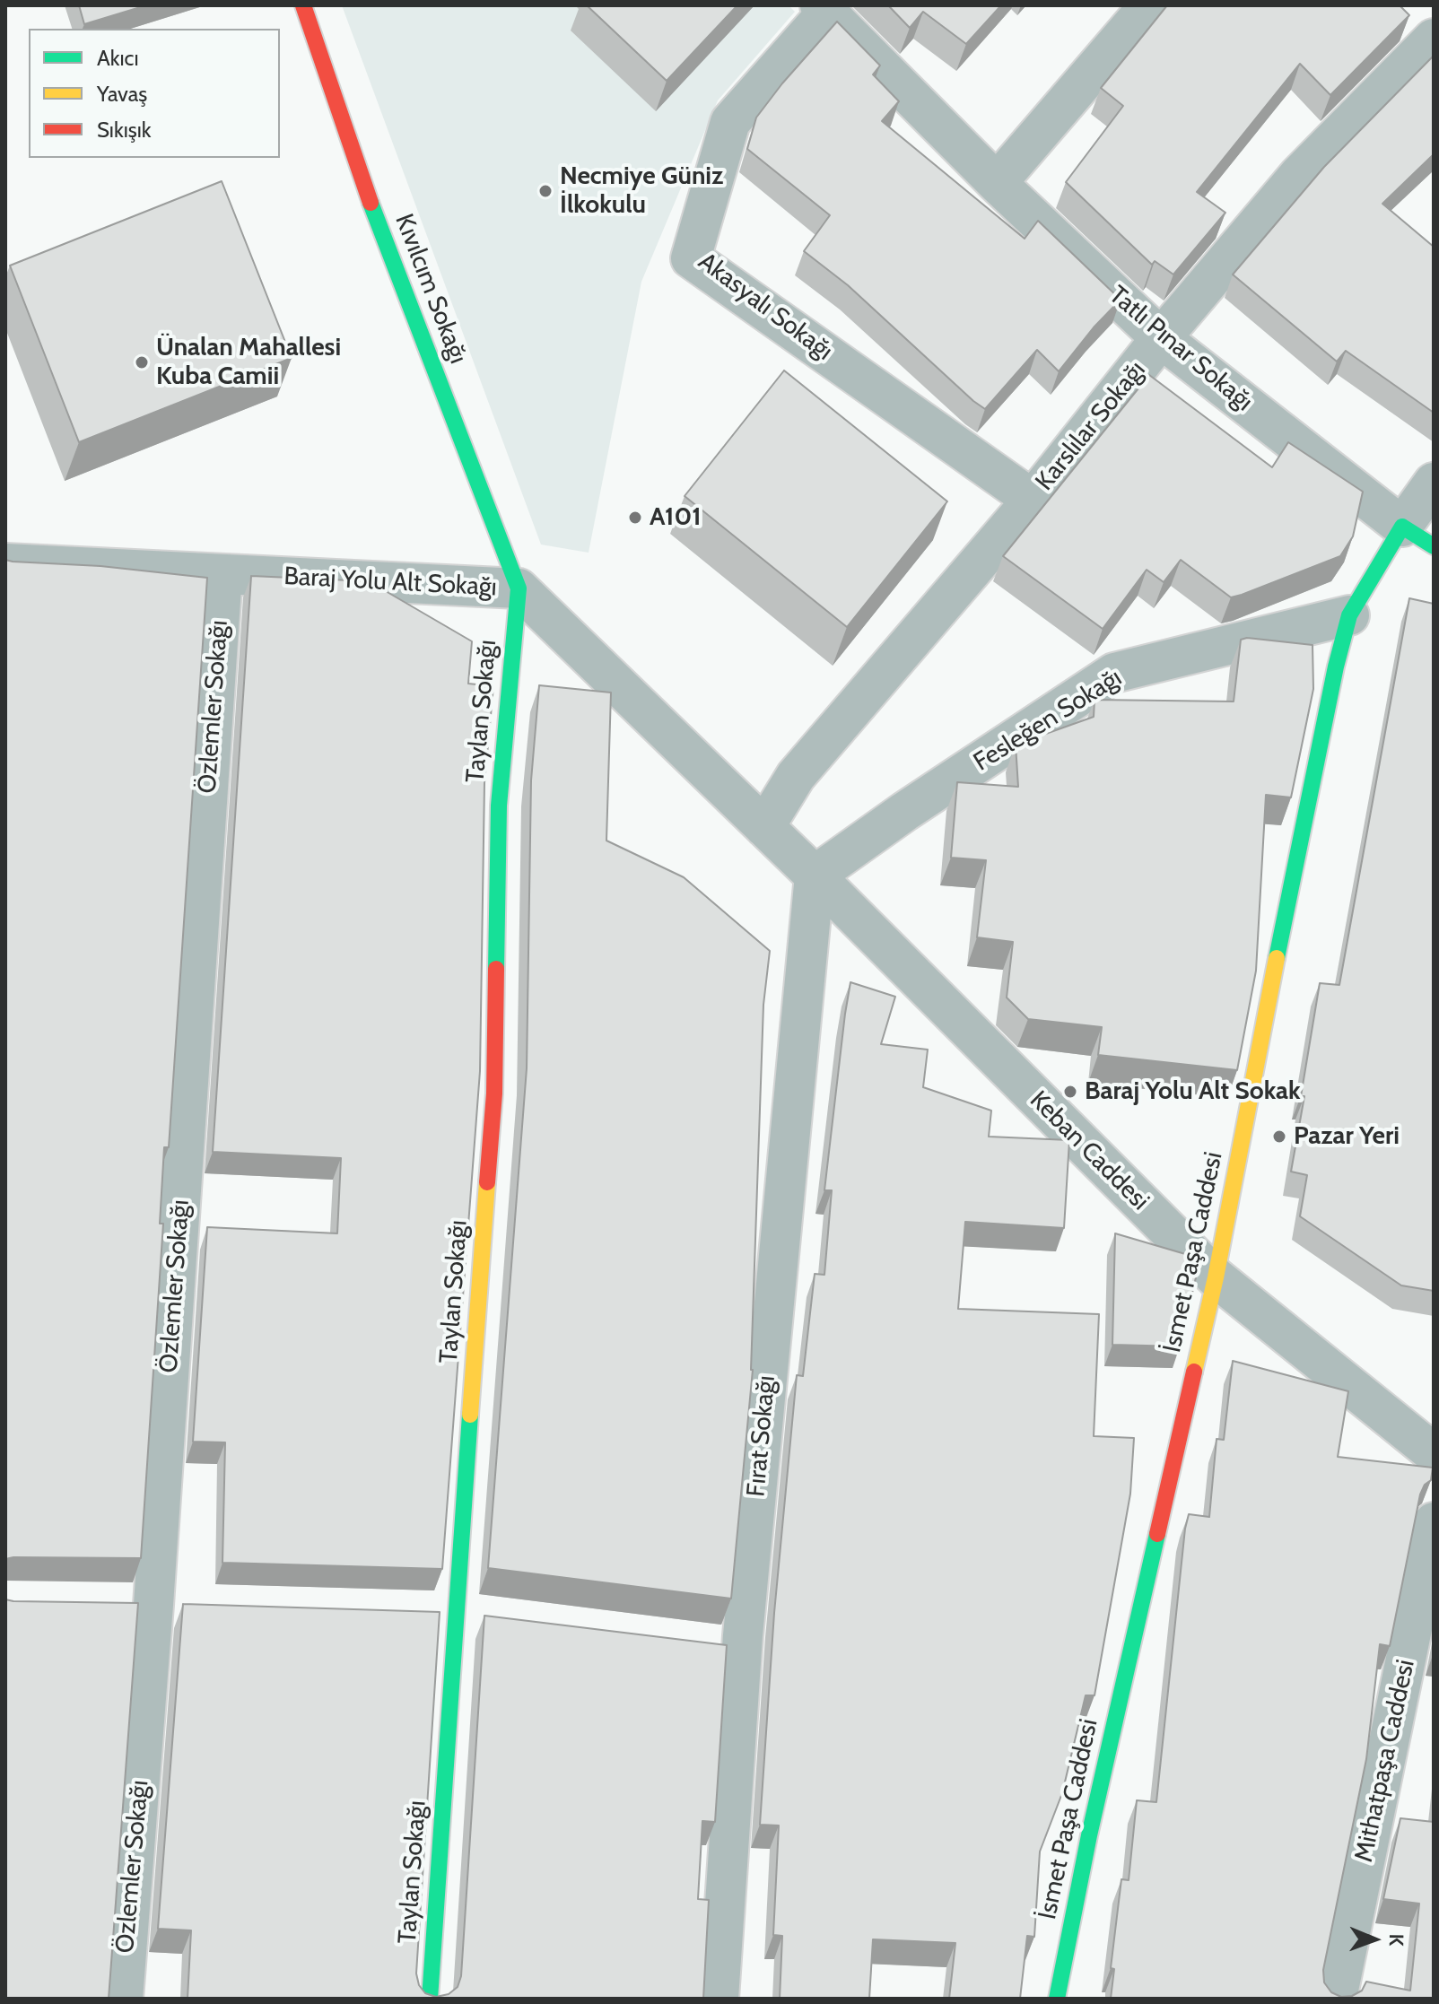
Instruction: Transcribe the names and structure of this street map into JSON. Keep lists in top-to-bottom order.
{
  "streets": {
    "street": [
      "Kıvılcım Sokağı",
      "Akasyalı Sokağı",
      "Tatlı Pınar Sokağı",
      "Karslılar Sokağı",
      "Baraj Yolu Alt Sokağı",
      "Özlemler Sokağı",
      "Taylan Sokağı",
      "Fesleğen Sokağı",
      "Keban Caddesi",
      "İsmet Paşa Caddesi",
      "Fırat Sokağı",
      "Mithatpaşa Caddesi"
    ]
  },
  "crossings": [
    ["Kıvılcım Sokağı", "Baraj Yolu Alt Sokağı"],
    ["Kıvılcım Sokağı", "Taylan Sokağı"],
    ["Akasyalı Sokağı", "Tatlı Pınar Sokağı"],
    ["Akasyalı Sokağı", "Karslılar Sokağı"],
    ["Tatlı Pınar Sokağı", "Karslılar Sokağı"],
    ["Tatlı Pınar Sokağı", "İsmet Paşa Caddesi"],
    ["Karslılar Sokağı", "Baraj Yolu Alt Sokağı"],
    ["Karslılar Sokağı", "Keban Caddesi"],
    ["Baraj Yolu Alt Sokağı", "Özlemler Sokağı"],
    ["Baraj Yolu Alt Sokağı", "Taylan Sokağı"],
    ["Baraj Yolu Alt Sokağı", "Keban Caddesi"],
    ["Fesleğen Sokağı", "Keban Caddesi"],
    ["Fesleğen Sokağı", "İsmet Paşa Caddesi"],
    ["Fesleğen Sokağı", "Fırat Sokağı"],
    ["Keban Caddesi", "İsmet Paşa Caddesi"],
    ["Keban Caddesi", "Fırat Sokağı"]
  ],
  "places": [
    "Necmiye Güniz İlkokulu",
    "Ünalan Mahallesi Kuba Camii",
    "A101",
    "Baraj Yolu Alt Sokak",
    "Pazar Yeri"
  ],
  "legend": ["Akıcı", "Yavaş", "Sıkışık"],
  "north": "right"
}
